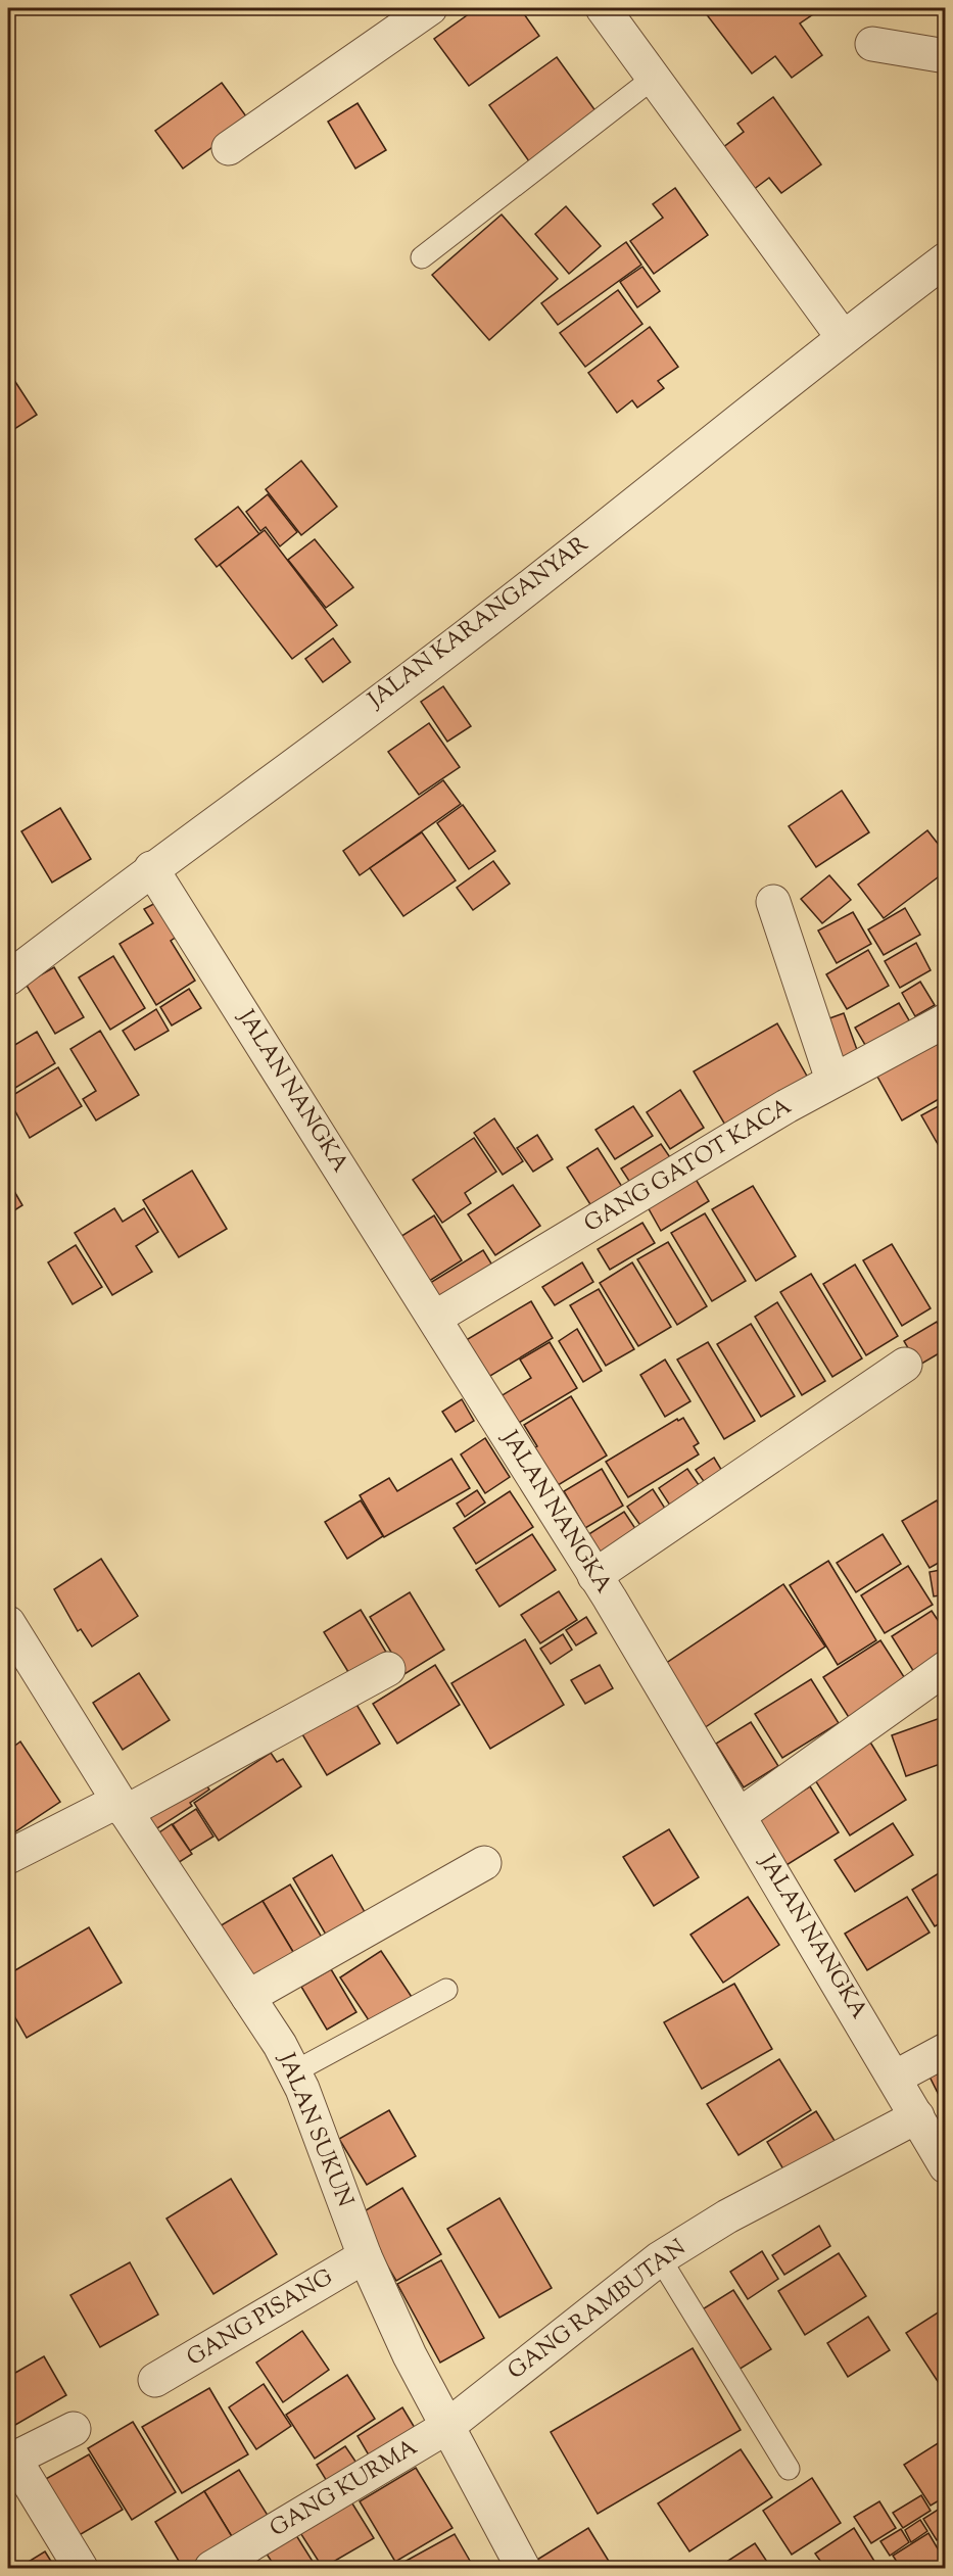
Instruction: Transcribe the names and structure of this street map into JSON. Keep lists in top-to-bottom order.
{
  "streets": {
    "street": [
      "JALAN KARANGANYAR",
      "JALAN NANGKA",
      "GANG GATOT KACA",
      "JALAN SUKUN",
      "GANG RAMBUTAN",
      "GANG PISANG",
      "GANG KURMA"
    ]
  },
  "crossings": [
    ["JALAN KARANGANYAR", "JALAN NANGKA"],
    ["JALAN NANGKA", "GANG GATOT KACA"],
    ["JALAN NANGKA", "GANG RAMBUTAN"],
    ["JALAN SUKUN", "GANG RAMBUTAN"],
    ["JALAN SUKUN", "GANG PISANG"],
    ["JALAN SUKUN", "GANG KURMA"],
    ["GANG RAMBUTAN", "GANG KURMA"]
  ]
}
